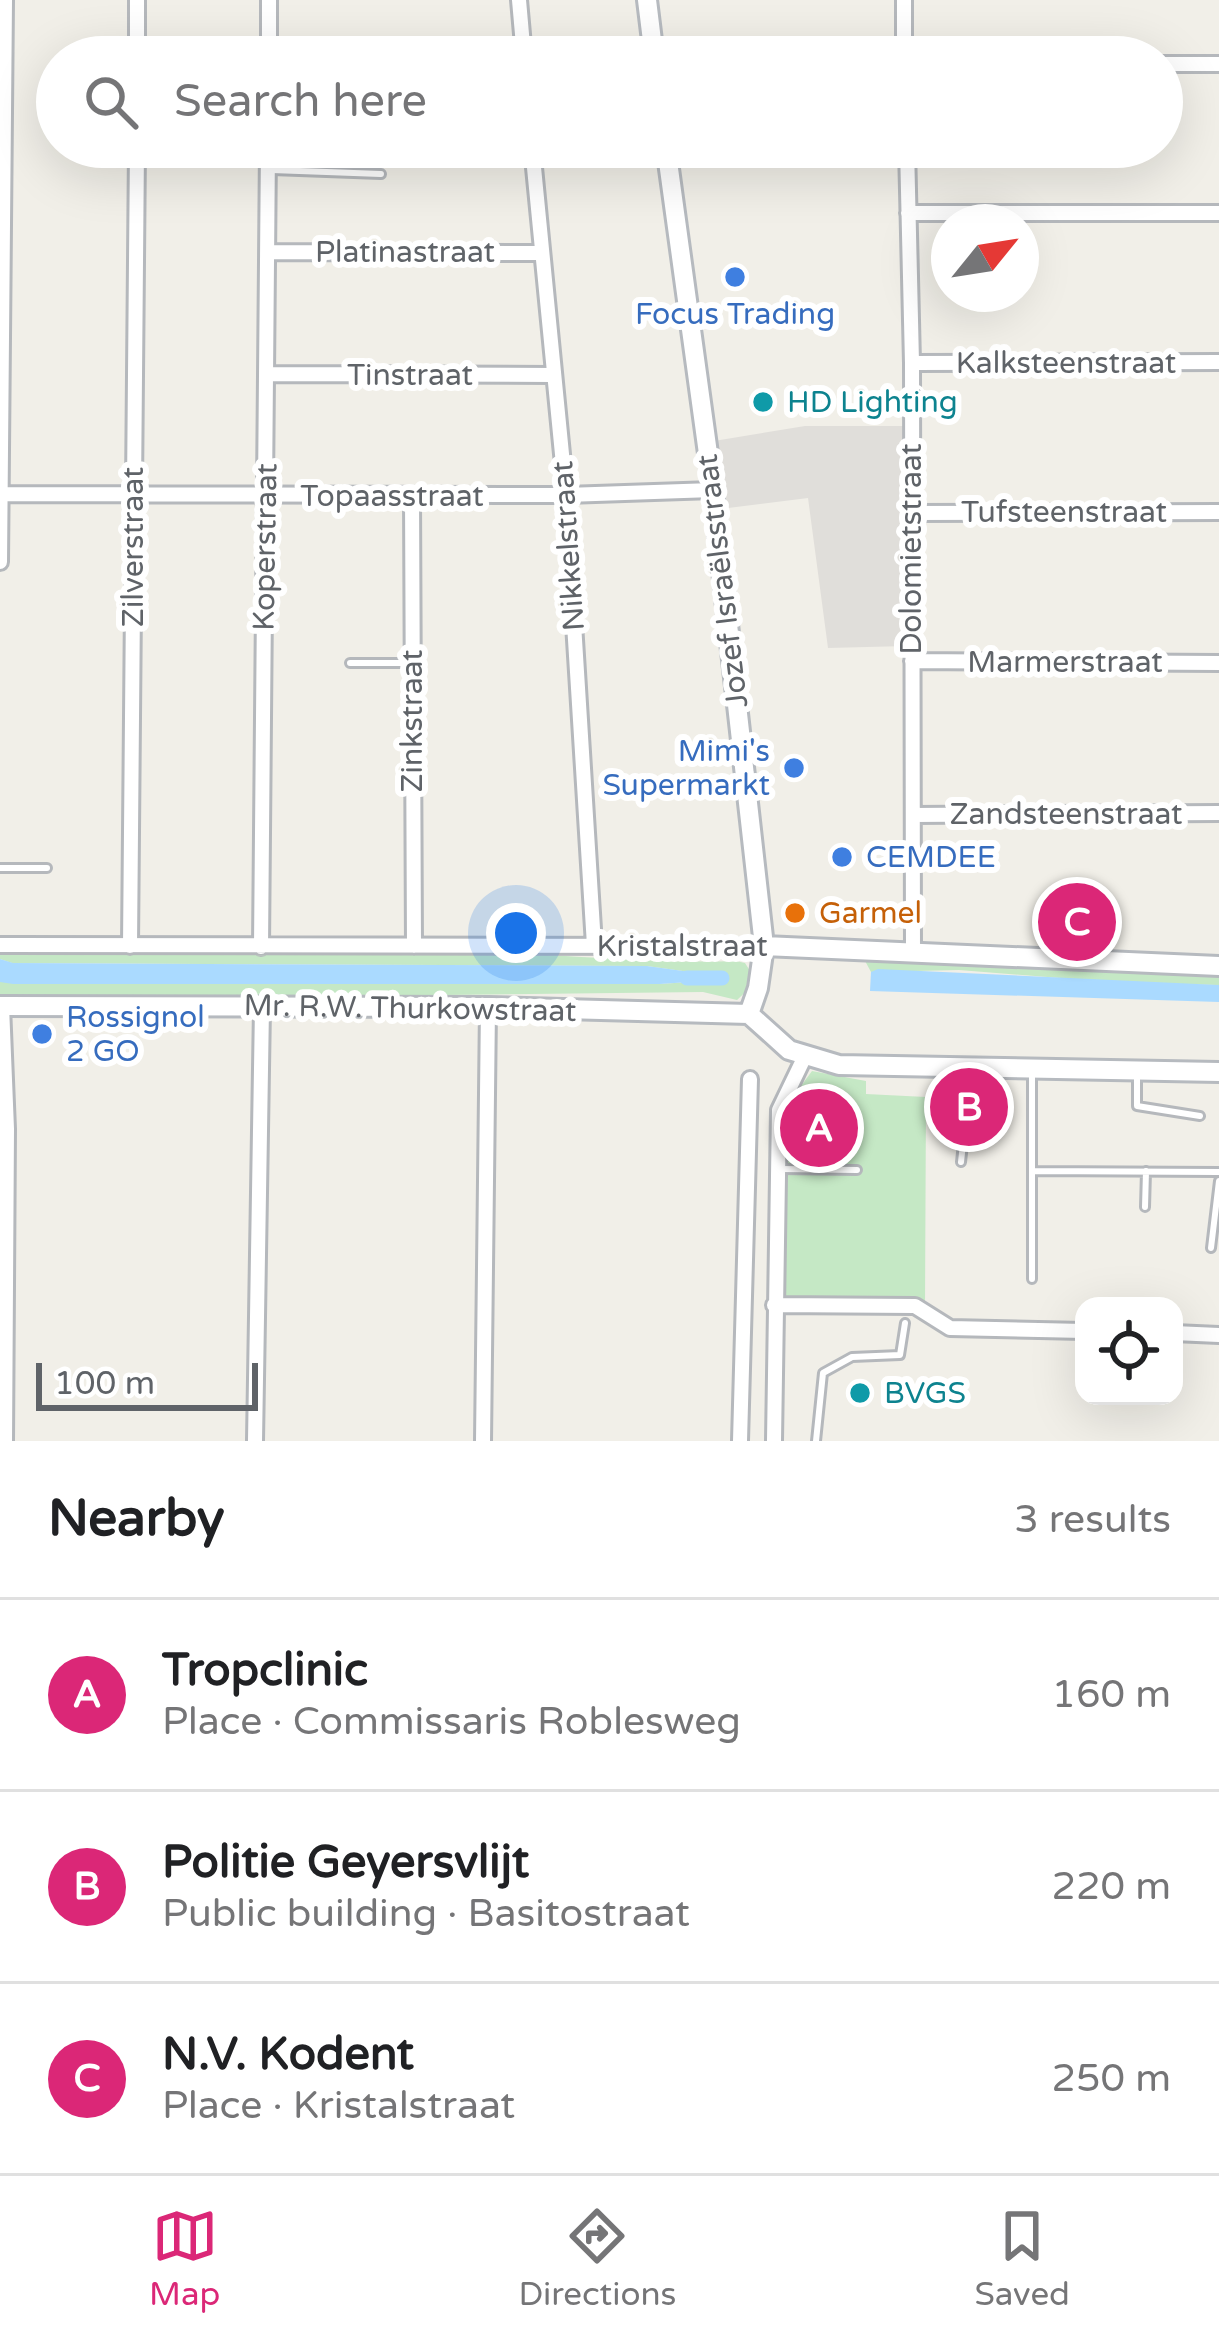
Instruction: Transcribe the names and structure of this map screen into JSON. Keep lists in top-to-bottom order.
{
  "streets": {
    "street": [
      "Platinastraat",
      "Kalksteenstraat",
      "Tinstraat",
      "Topaasstraat",
      "Tufsteenstraat",
      "Nikkelstraat",
      "Zilverstraat",
      "Koperstraat",
      "Dolomietstraat",
      "Jozef Israëlsstraat",
      "Marmerstraat",
      "Zinkstraat",
      "Zandsteenstraat",
      "Kristalstraat",
      "Mr. R.W. Thurkowstraat"
    ]
  },
  "crossings": [
    ["Platinastraat", "Nikkelstraat"],
    ["Platinastraat", "Koperstraat"],
    ["Kalksteenstraat", "Dolomietstraat"],
    ["Tinstraat", "Nikkelstraat"],
    ["Tinstraat", "Koperstraat"],
    ["Topaasstraat", "Nikkelstraat"],
    ["Topaasstraat", "Zilverstraat"],
    ["Topaasstraat", "Koperstraat"],
    ["Topaasstraat", "Jozef Israëlsstraat"],
    ["Topaasstraat", "Zinkstraat"],
    ["Tufsteenstraat", "Dolomietstraat"],
    ["Nikkelstraat", "Kristalstraat"],
    ["Zilverstraat", "Kristalstraat"],
    ["Koperstraat", "Kristalstraat"],
    ["Dolomietstraat", "Marmerstraat"],
    ["Dolomietstraat", "Zandsteenstraat"],
    ["Dolomietstraat", "Kristalstraat"],
    ["Jozef Israëlsstraat", "Kristalstraat"],
    ["Jozef Israëlsstraat", "Mr. R.W. Thurkowstraat"],
    ["Zinkstraat", "Kristalstraat"]
  ],
  "places": [
    "Focus Trading",
    "HD Lighting",
    "Mimi's Supermarkt",
    "CEMDEE",
    "Garmel",
    "Rossignol 2 GO",
    "BVGS"
  ],
  "scale_bar": "100 m",
  "north": "top right",
  "page": {
    "search": "Search here",
    "pins": ["C", "B", "A"],
    "scale": "100 m",
    "heading": ["Nearby", "3 results"],
    "list": [
      {
        "mark": "A",
        "name": "Tropclinic",
        "note": "Place · Commissaris Roblesweg",
        "value": "160 m"
      },
      {
        "mark": "B",
        "name": "Politie Geyersvlijt",
        "note": "Public building · Basitostraat",
        "value": "220 m"
      },
      {
        "mark": "C",
        "name": "N.V. Kodent",
        "note": "Place · Kristalstraat",
        "value": "250 m"
      }
    ],
    "nav": ["Map", "Directions", "Saved"]
  }
}
